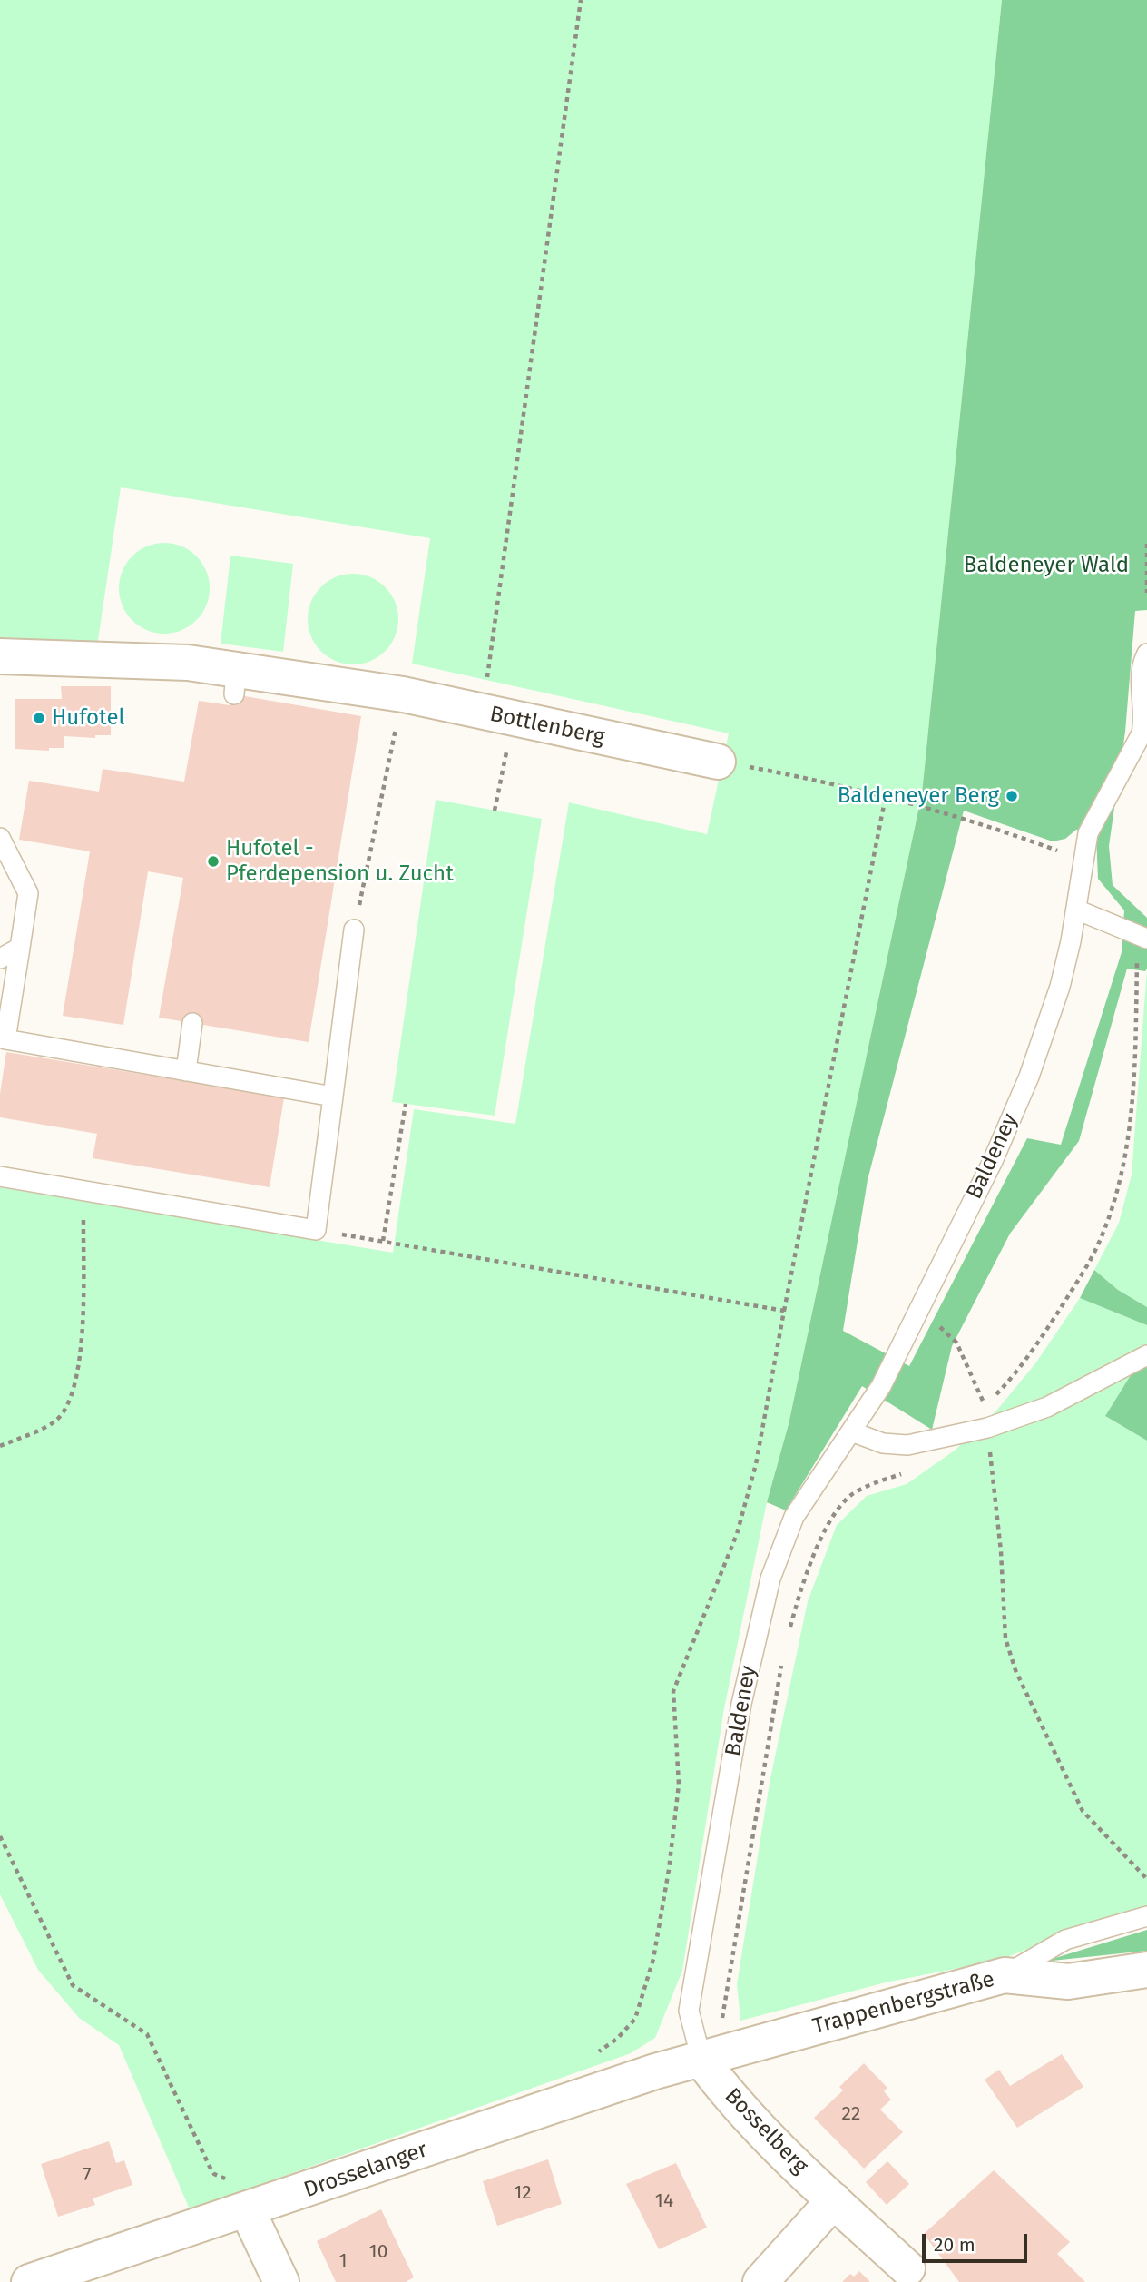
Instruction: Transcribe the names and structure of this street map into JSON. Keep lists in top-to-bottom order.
{
  "streets": {
    "street": [
      "Bottlenberg",
      "Trappenbergstraße",
      "Bosselberg",
      "Drosselanger"
    ],
    "lane": ["Baldeney"]
  },
  "crossings": [
    ["Baldeney", "Trappenbergstraße"],
    ["Baldeney", "Bosselberg"],
    ["Baldeney", "Drosselanger"],
    ["Trappenbergstraße", "Bosselberg"],
    ["Trappenbergstraße", "Drosselanger"],
    ["Bosselberg", "Drosselanger"]
  ],
  "parks": ["Baldeneyer Wald"],
  "places": ["Hufotel", "Baldeneyer Berg", "Hufotel - Pferdepension u. Zucht"],
  "house_numbers": [
    "22",
    "7",
    "12",
    "14",
    "10",
    "1"
  ],
  "scale_bar": "20 m"
}
